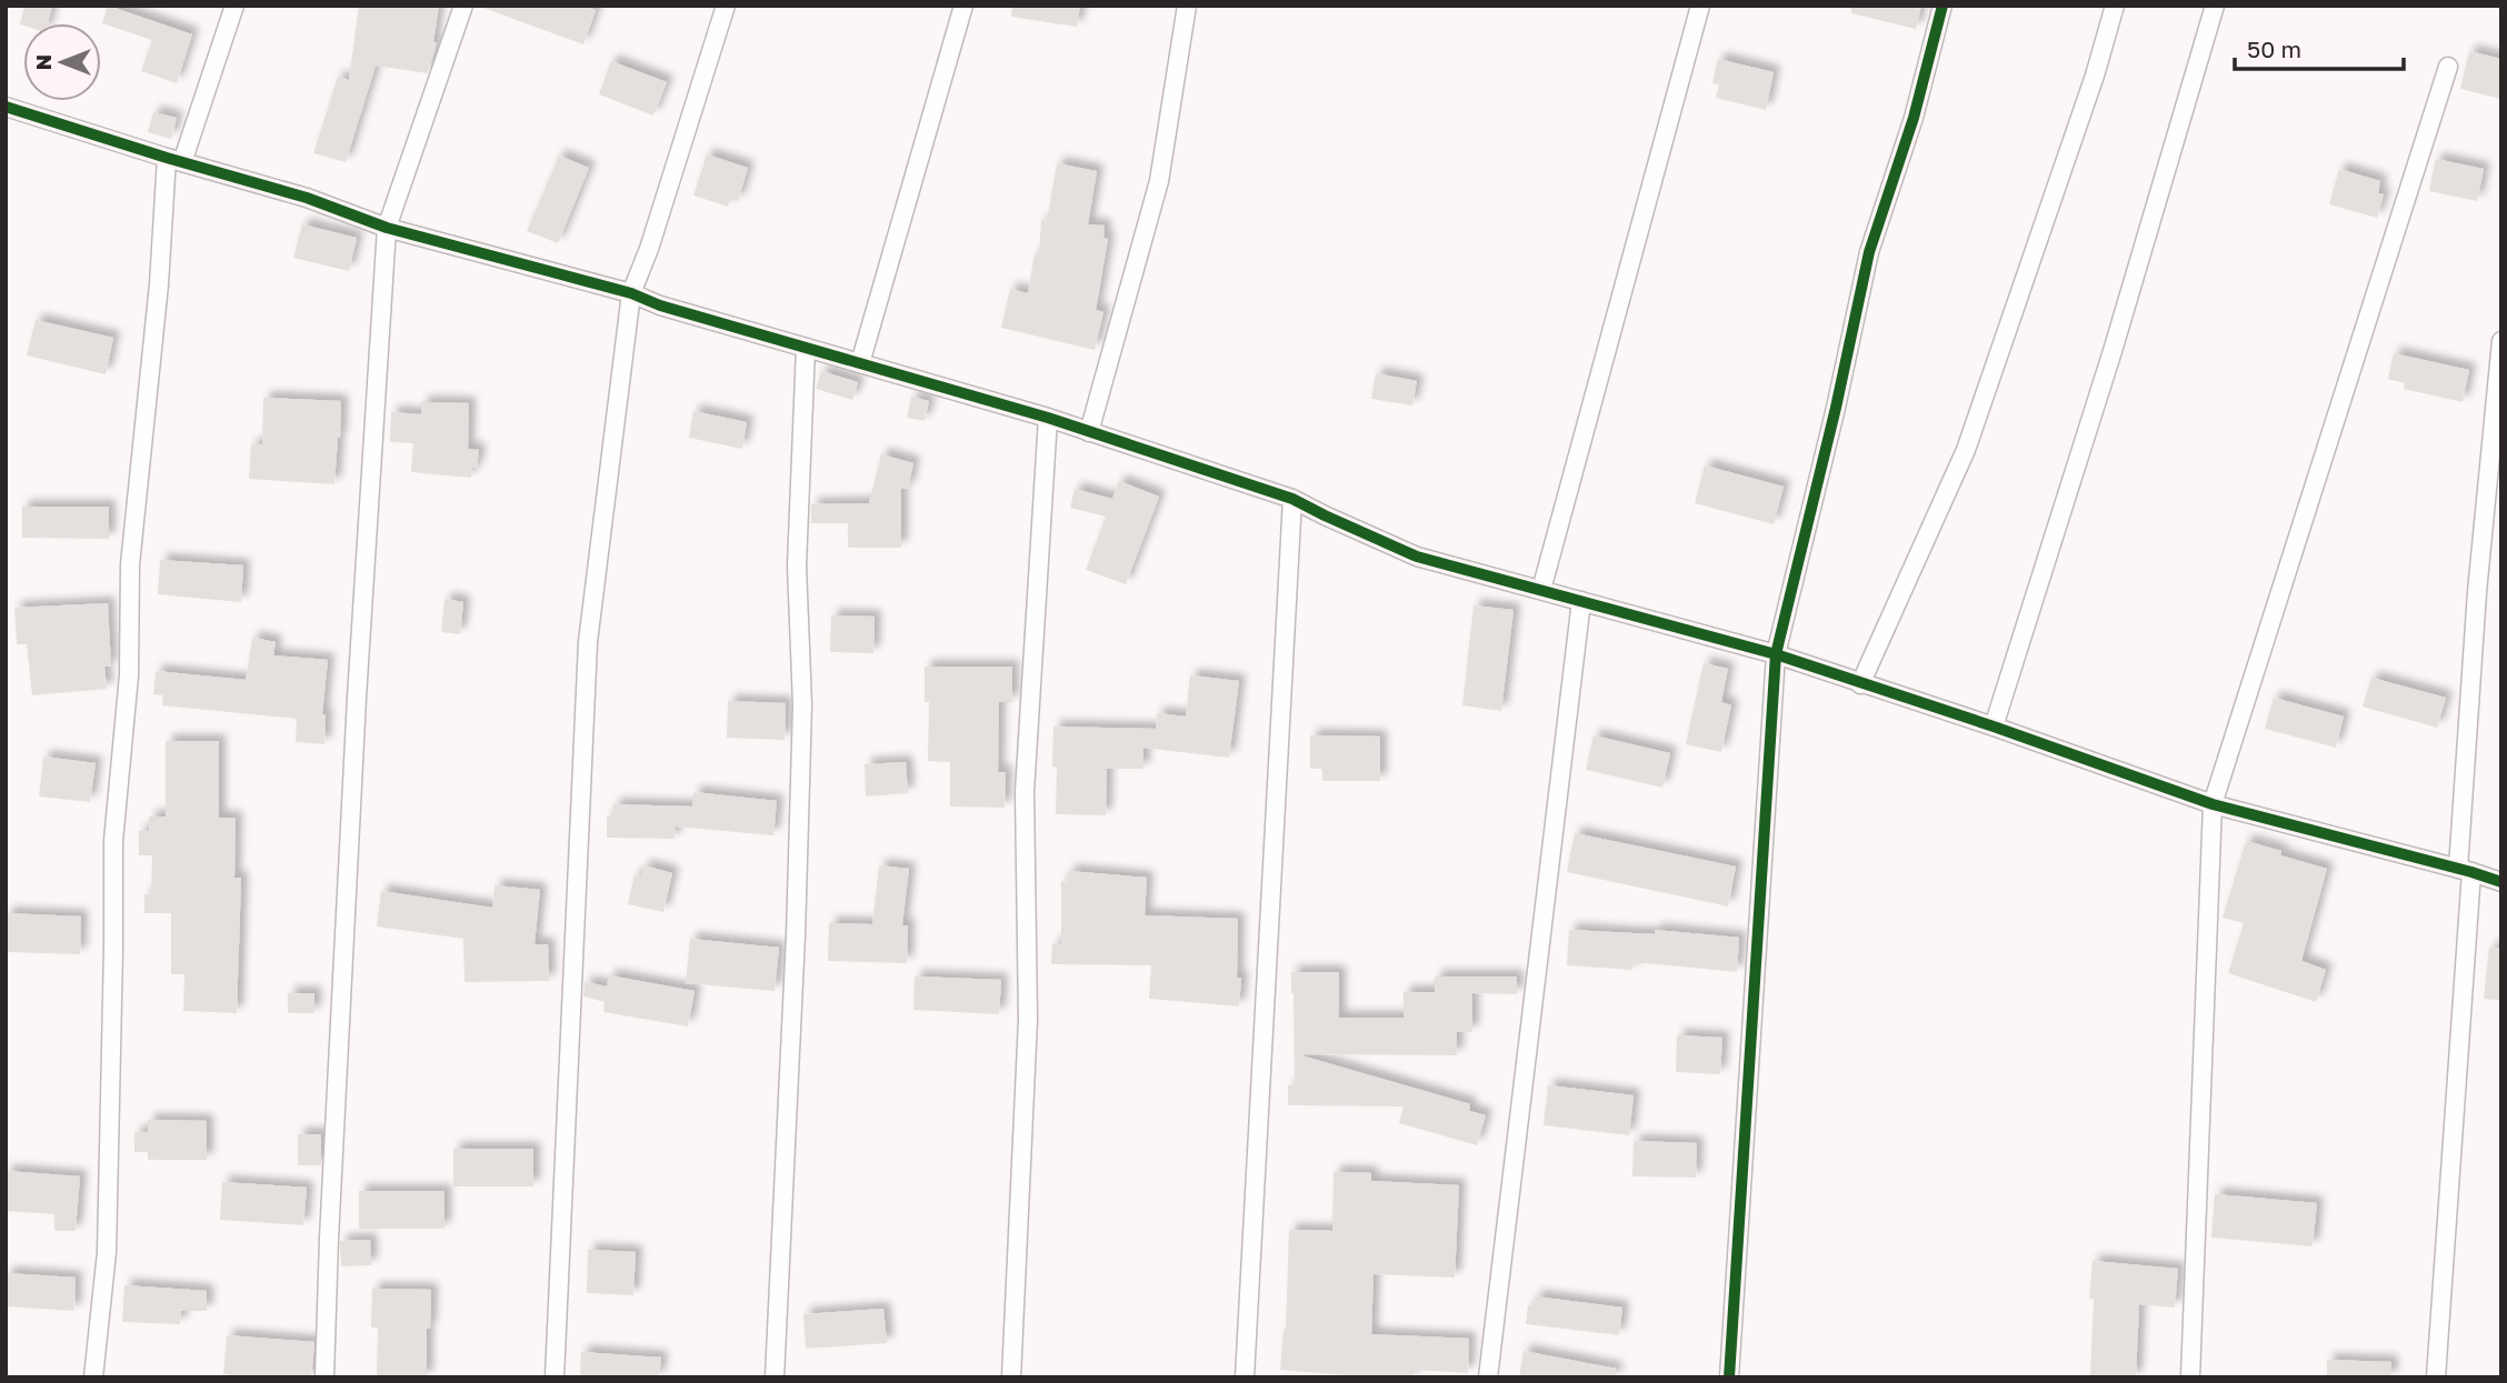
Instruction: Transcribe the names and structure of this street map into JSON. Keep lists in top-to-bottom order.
{
  "scale_bar": "50 m",
  "north": "left"
}
